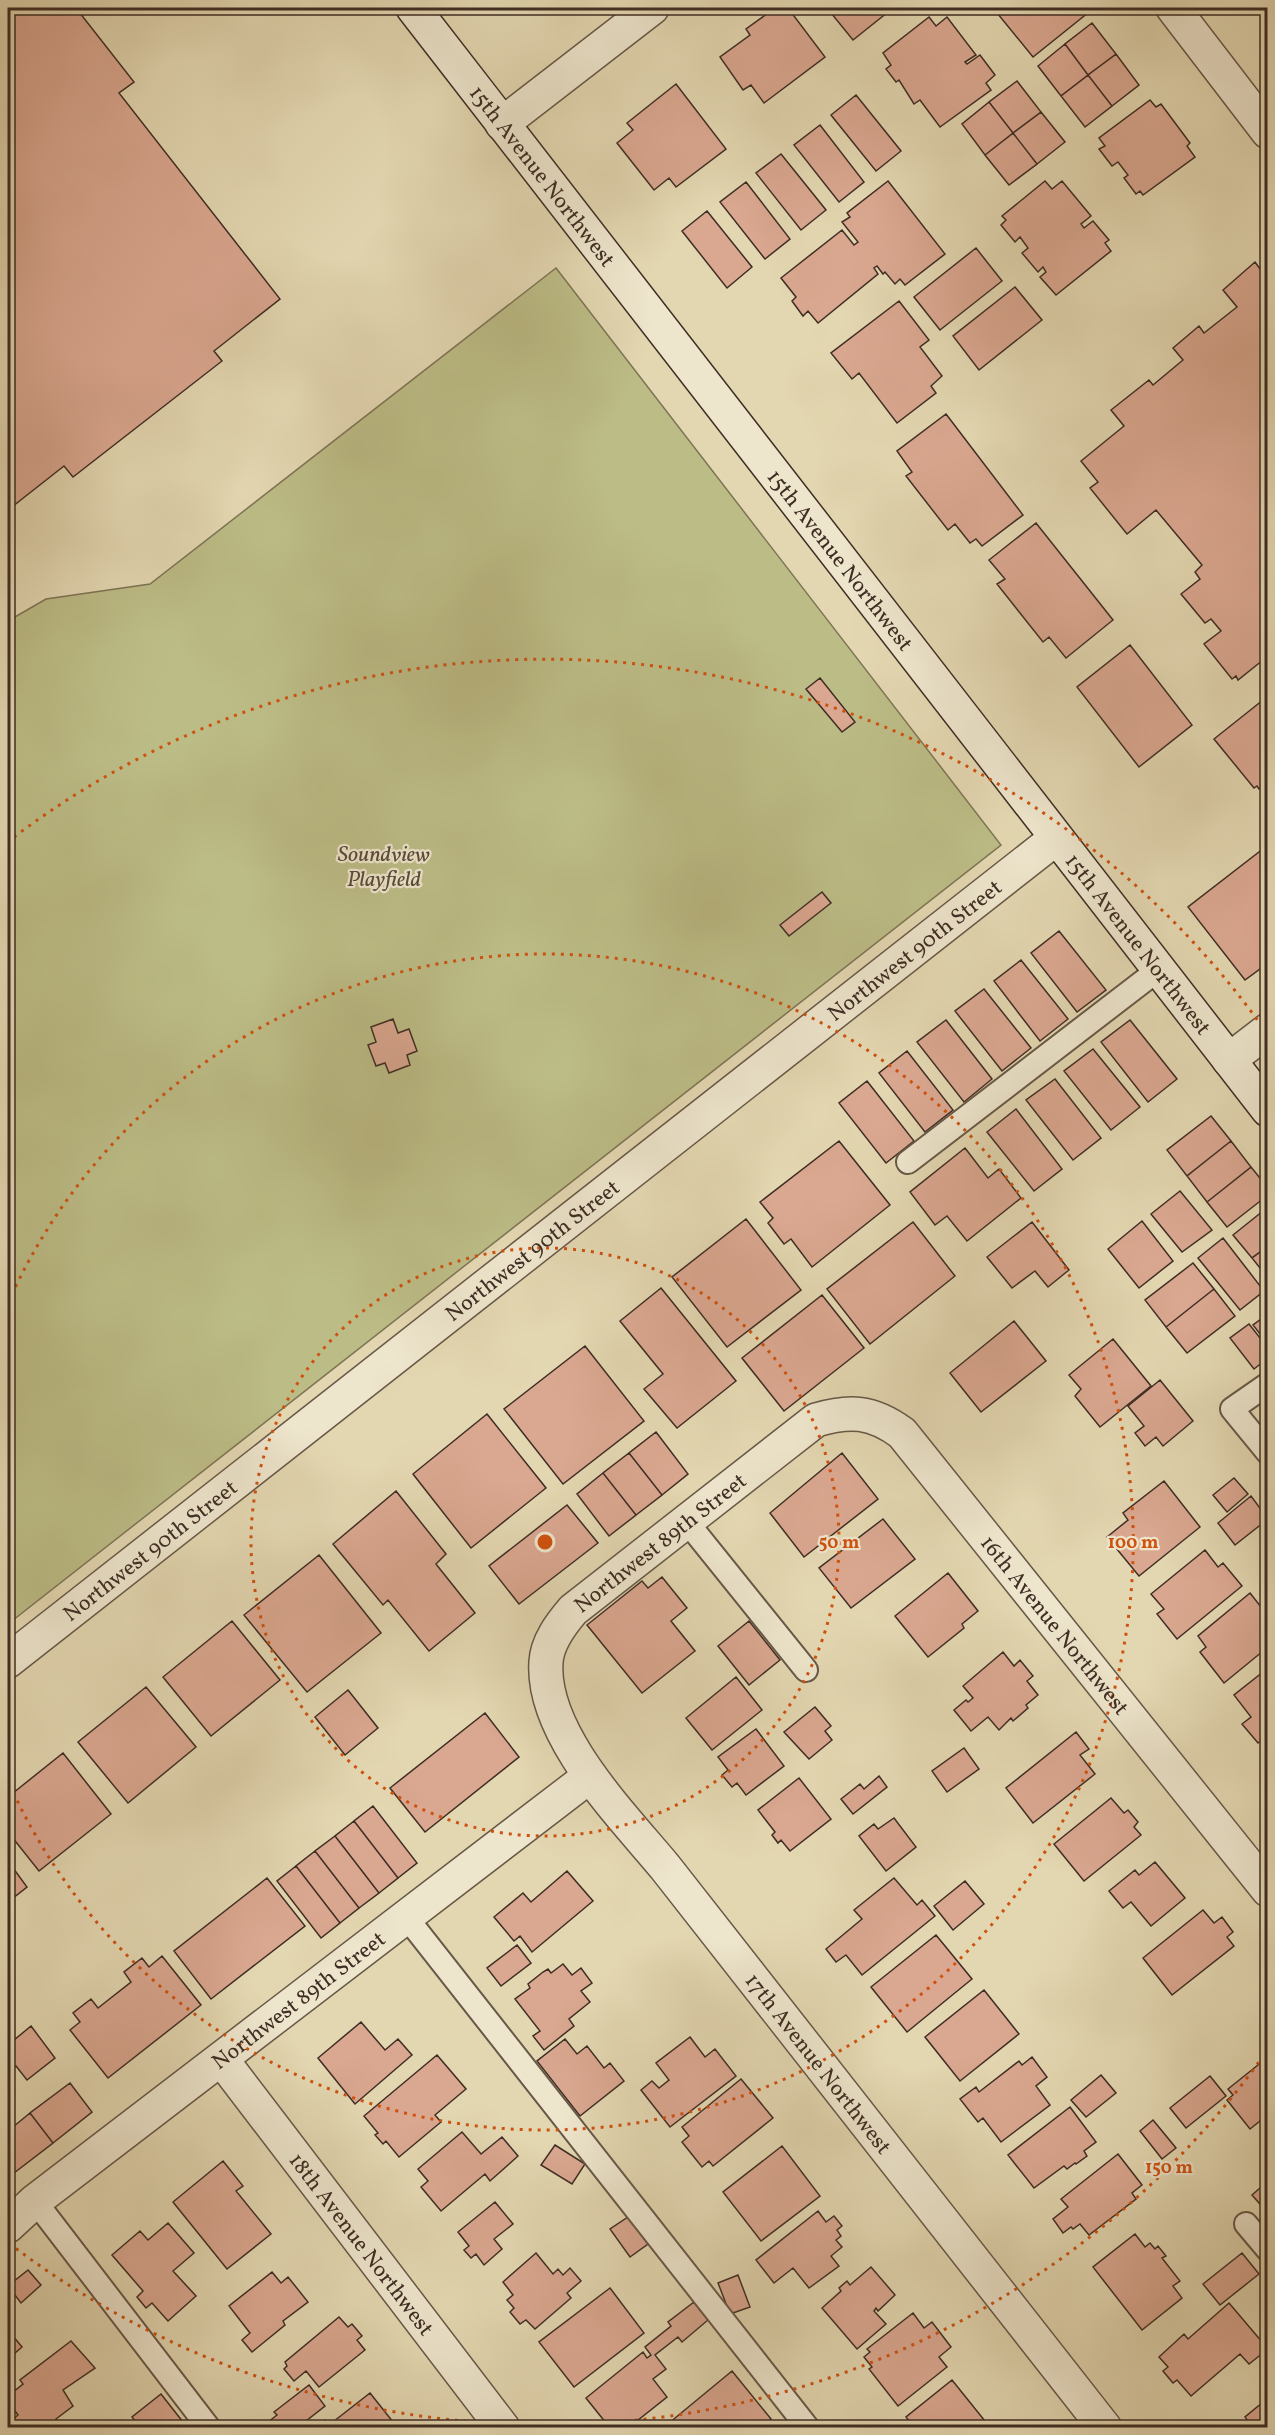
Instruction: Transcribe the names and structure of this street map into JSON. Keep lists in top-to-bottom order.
{
  "streets": {
    "street": [
      "15th Avenue Northwest",
      "Northwest 90th Street",
      "Northwest 89th Street",
      "16th Avenue Northwest",
      "17th Avenue Northwest",
      "18th Avenue Northwest"
    ]
  },
  "crossings": [
    ["15th Avenue Northwest", "Northwest 90th Street"],
    ["Northwest 89th Street", "16th Avenue Northwest"],
    ["Northwest 89th Street", "17th Avenue Northwest"],
    ["Northwest 89th Street", "18th Avenue Northwest"]
  ],
  "parks": ["Soundview Playfield"],
  "rings": ["50 m", "100 m", "150 m"]
}
